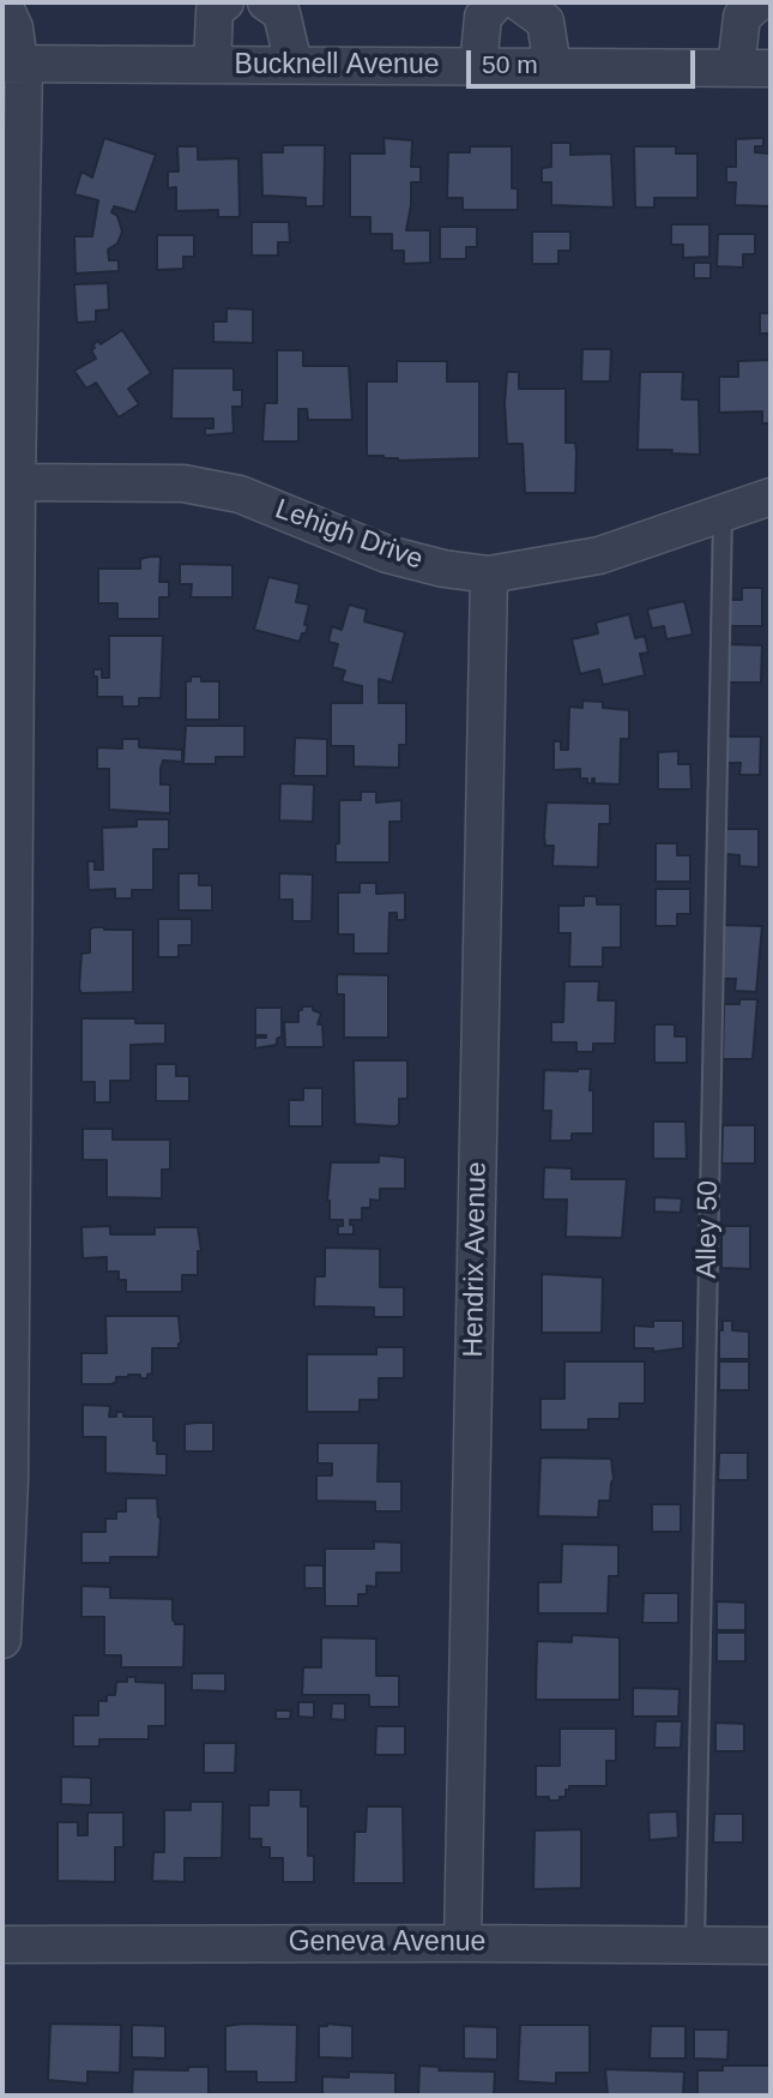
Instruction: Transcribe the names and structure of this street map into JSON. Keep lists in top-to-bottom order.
{
  "streets": {
    "street": [
      "Bucknell Avenue",
      "Lehigh Drive",
      "Hendrix Avenue",
      "Geneva Avenue"
    ],
    "lane": ["Alley 50"]
  },
  "crossings": [
    ["Lehigh Drive", "Alley 50"],
    ["Lehigh Drive", "Hendrix Avenue"],
    ["Alley 50", "Geneva Avenue"],
    ["Hendrix Avenue", "Geneva Avenue"]
  ],
  "scale_bar": "50 m"
}
